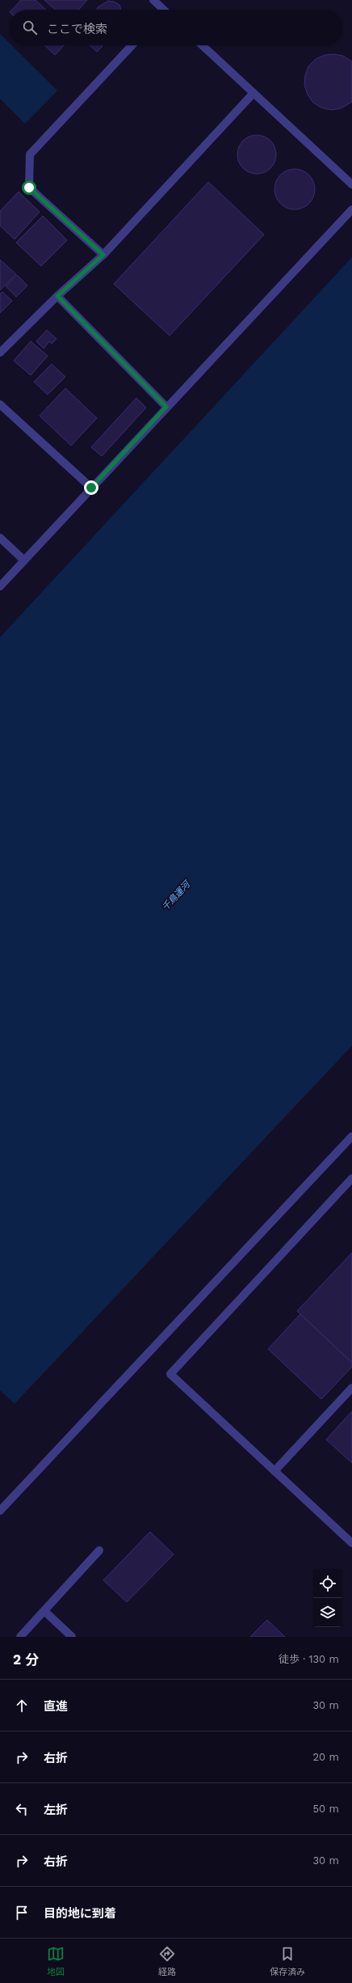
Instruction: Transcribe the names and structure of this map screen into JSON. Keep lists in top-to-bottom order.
{
  "water": ["千鳥運河"],
  "page": {
    "search": "ここで検索",
    "heading": ["2 分", "徒歩 · 130 m"],
    "list": [
      ["直進", "30 m"],
      ["右折", "20 m"],
      ["左折", "50 m"],
      ["右折", "30 m"],
      "目的地に到着"
    ],
    "nav": ["地図", "経路", "保存済み"]
  }
}
